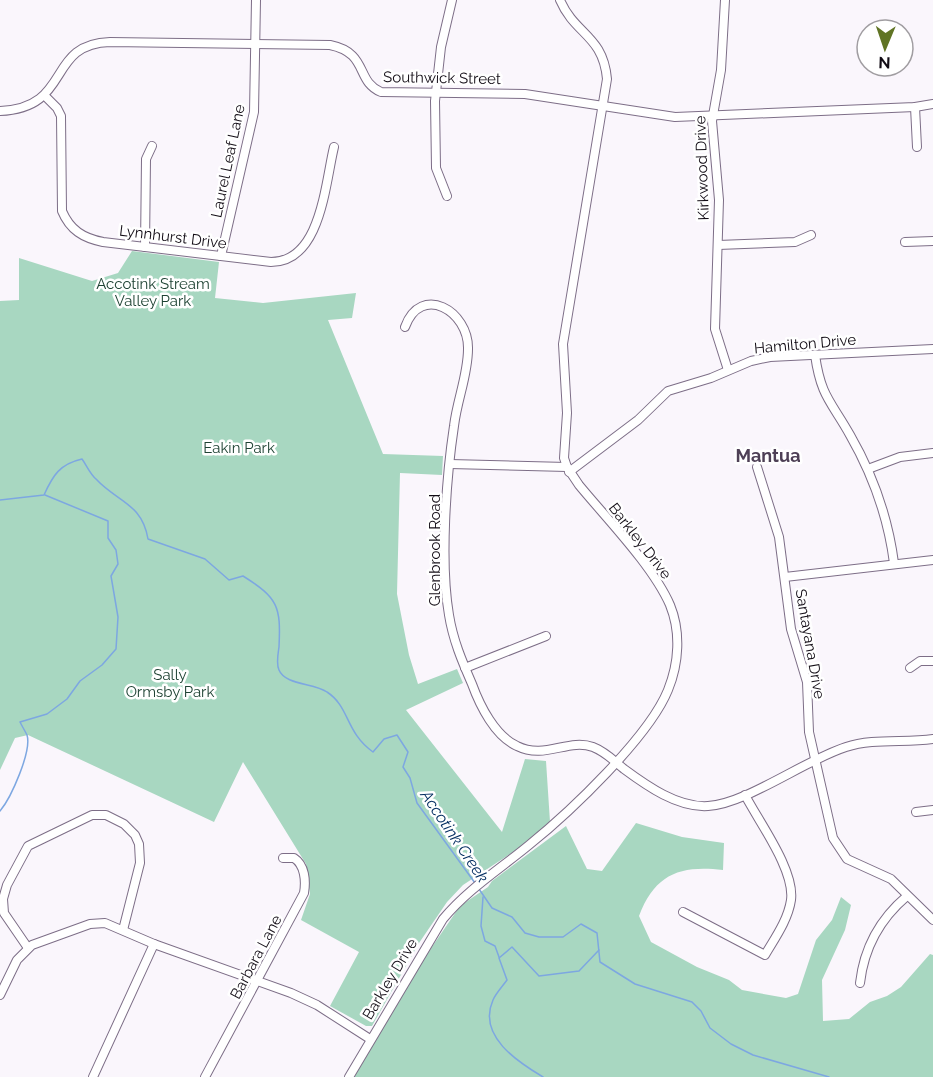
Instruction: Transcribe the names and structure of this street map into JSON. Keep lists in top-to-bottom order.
{
  "streets": {
    "street": [
      "Southwick Street",
      "Laurel Leaf Lane",
      "Kirkwood Drive",
      "Lynnhurst Drive",
      "Hamilton Drive",
      "Barkley Drive",
      "Glenbrook Road",
      "Santayana Drive",
      "Barbara Lane"
    ]
  },
  "crossings": [
    ["Southwick Street", "Laurel Leaf Lane"],
    ["Southwick Street", "Kirkwood Drive"],
    ["Southwick Street", "Lynnhurst Drive"],
    ["Laurel Leaf Lane", "Lynnhurst Drive"],
    ["Kirkwood Drive", "Hamilton Drive"],
    ["Hamilton Drive", "Barkley Drive"],
    ["Barkley Drive", "Glenbrook Road"],
    ["Glenbrook Road", "Santayana Drive"]
  ],
  "districts": ["Mantua"],
  "water": ["Accotink Creek"],
  "parks": ["Accotink Stream Valley Park", "Eakin Park", "Sally Ormsby Park"],
  "north": "bottom"
}
